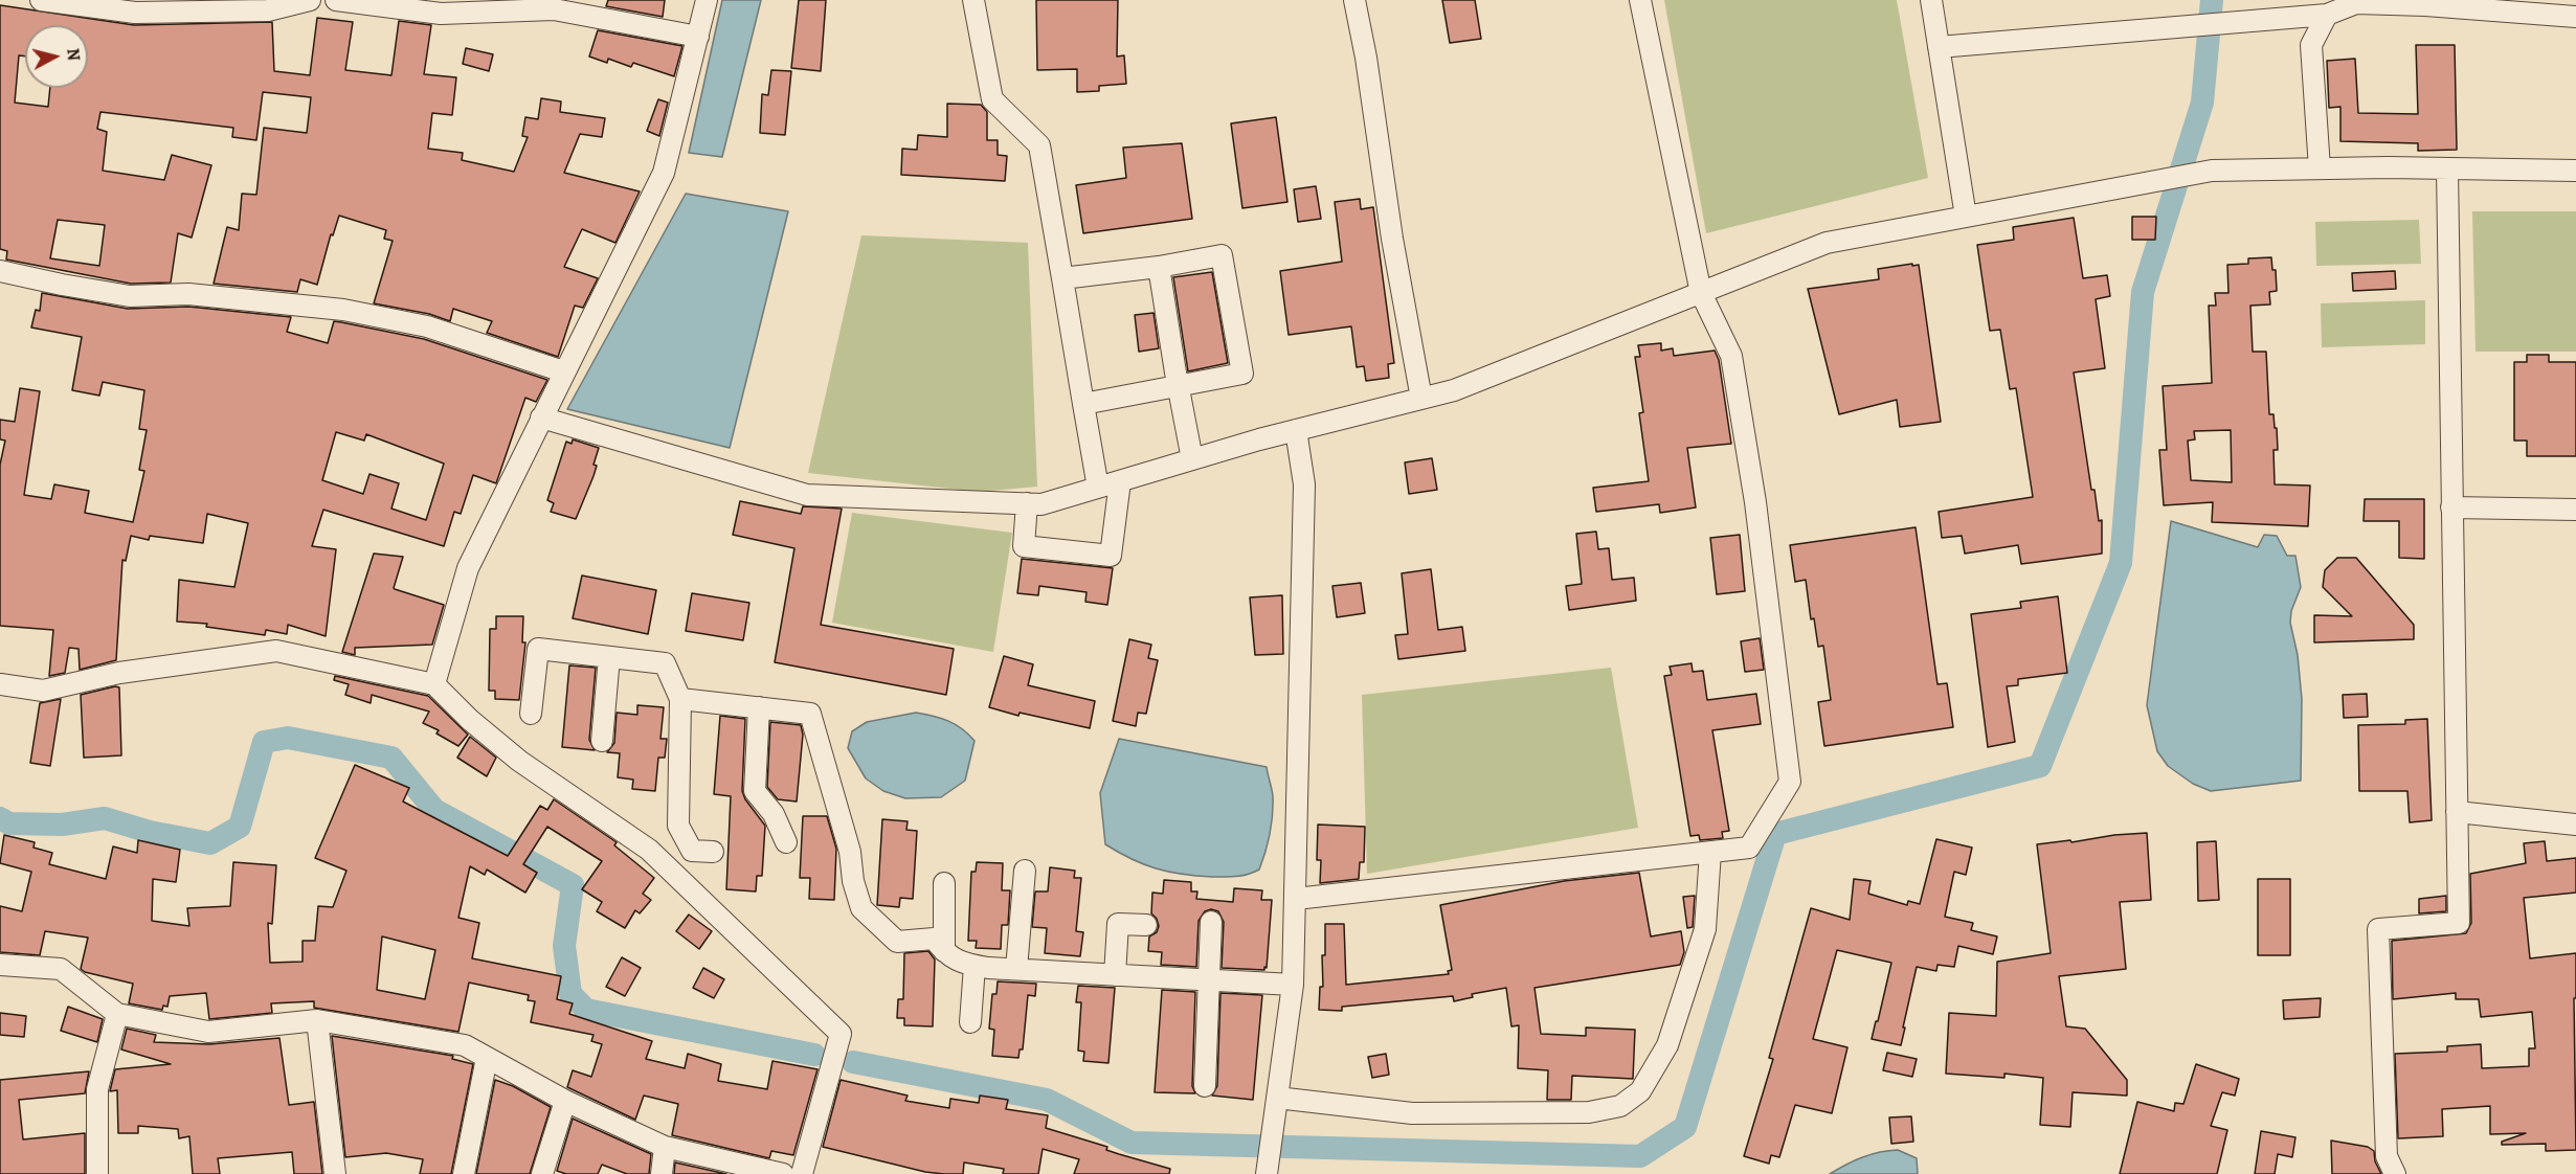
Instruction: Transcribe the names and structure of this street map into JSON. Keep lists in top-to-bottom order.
{
  "north": "right"
}
